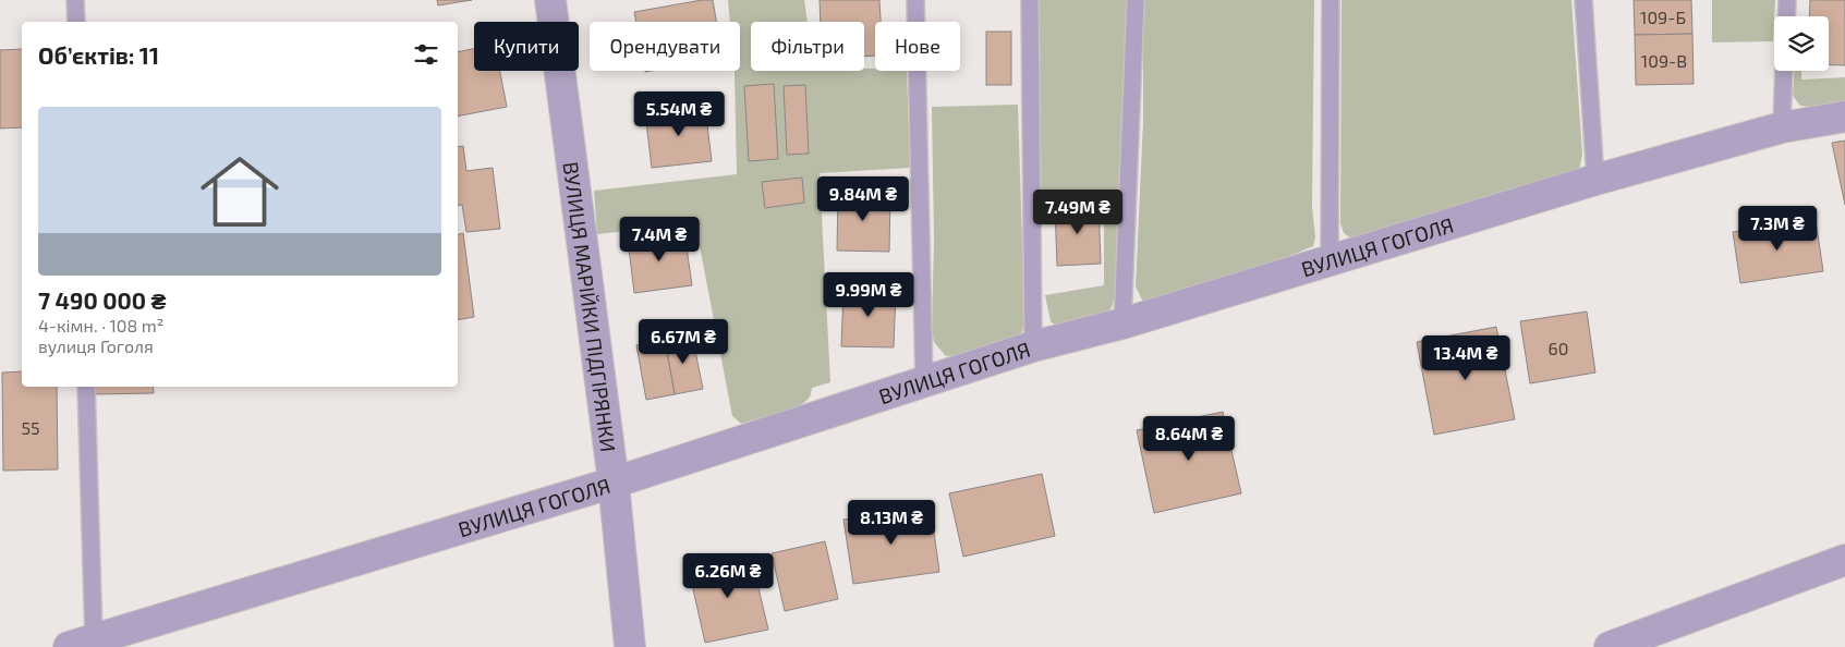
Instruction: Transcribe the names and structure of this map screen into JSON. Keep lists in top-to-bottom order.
{
  "streets": {
    "street": ["ВУЛИЦЯ ГОГОЛЯ", "ВУЛИЦЯ МАРІЙКИ ПІДГІРЯНКИ"]
  },
  "crossings": [
    ["ВУЛИЦЯ ГОГОЛЯ", "ВУЛИЦЯ МАРІЙКИ ПІДГІРЯНКИ"]
  ],
  "house_numbers": [
    "109-Б",
    "109-В",
    "60",
    "55"
  ],
  "page": {
    "chip": [
      "Купити",
      "Орендувати",
      "Фільтри",
      "Нове"
    ],
    "heading": "Об’єктів: 11",
    "list": [
      {
        "name": "7 490 000 ₴",
        "note": "4-кімн. · 108 m² · вулиця Гоголя"
      }
    ],
    "price": [
      "5.54M ₴",
      "9.84M ₴",
      "7.49M ₴",
      "7.3M ₴",
      "7.4M ₴",
      "9.99M ₴",
      "6.67M ₴",
      "13.4M ₴",
      "8.64M ₴",
      "8.13M ₴",
      "6.26M ₴"
    ]
  }
}
